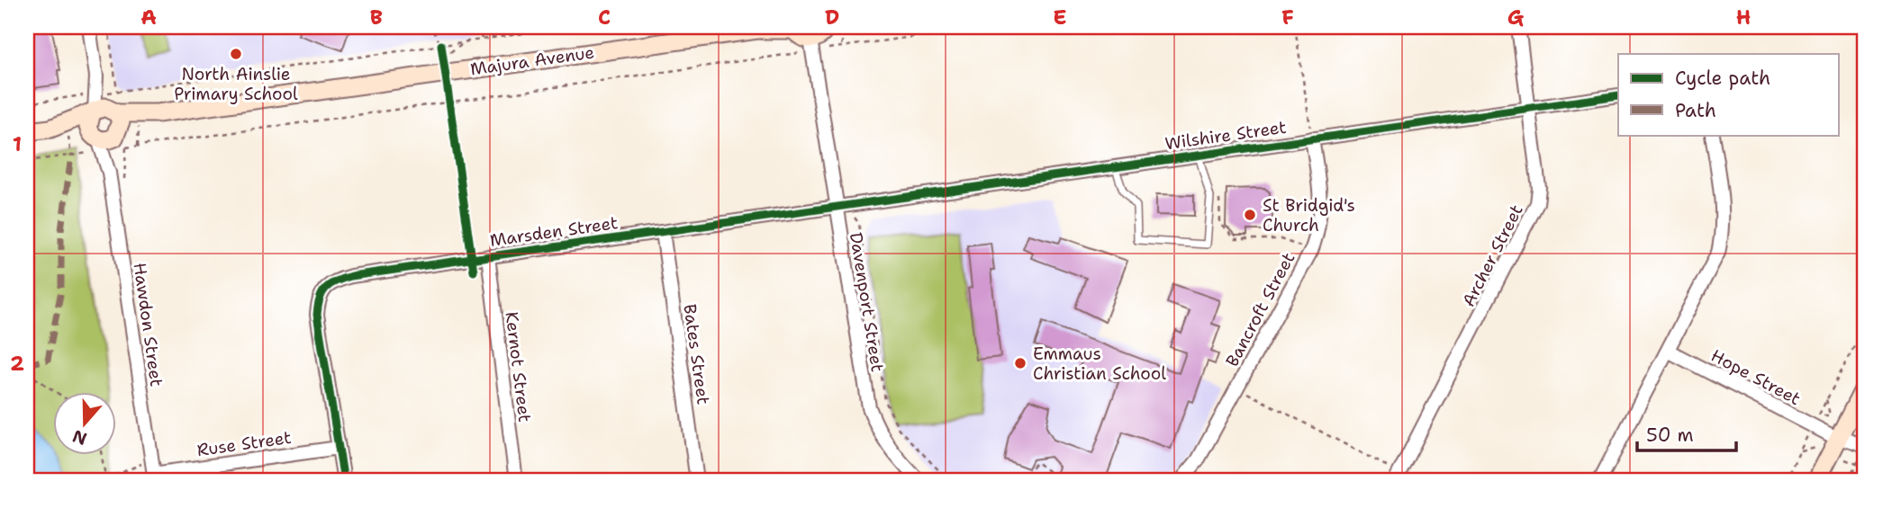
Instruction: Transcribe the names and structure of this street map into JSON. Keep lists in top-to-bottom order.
{
  "streets": {
    "main road": ["Majura Avenue"],
    "street": [
      "Wilshire Street",
      "Marsden Street",
      "Archer Street",
      "Davenport Street",
      "Bancroft Street",
      "Hawdon Street",
      "Bates Street",
      "Kernot Street",
      "Hope Street",
      "Ruse Street"
    ]
  },
  "crossings": [
    ["Majura Avenue", "Hawdon Street"],
    ["Wilshire Street", "Marsden Street"],
    ["Wilshire Street", "Archer Street"],
    ["Wilshire Street", "Davenport Street"],
    ["Wilshire Street", "Bancroft Street"],
    ["Marsden Street", "Davenport Street"],
    ["Marsden Street", "Bates Street"],
    ["Marsden Street", "Kernot Street"],
    ["Marsden Street", "Ruse Street"],
    ["Hawdon Street", "Ruse Street"]
  ],
  "places": ["North Ainslie Primary School", "St Bridgid's Church", "Emmaus Christian School"],
  "legend": ["Cycle path", "Path"],
  "scale_bar": "50 m",
  "north": "bottom",
  "grid": {
    "columns": [
      "A",
      "B",
      "C",
      "D",
      "E",
      "F",
      "G",
      "H"
    ],
    "rows": ["1", "2"]
  }
}
